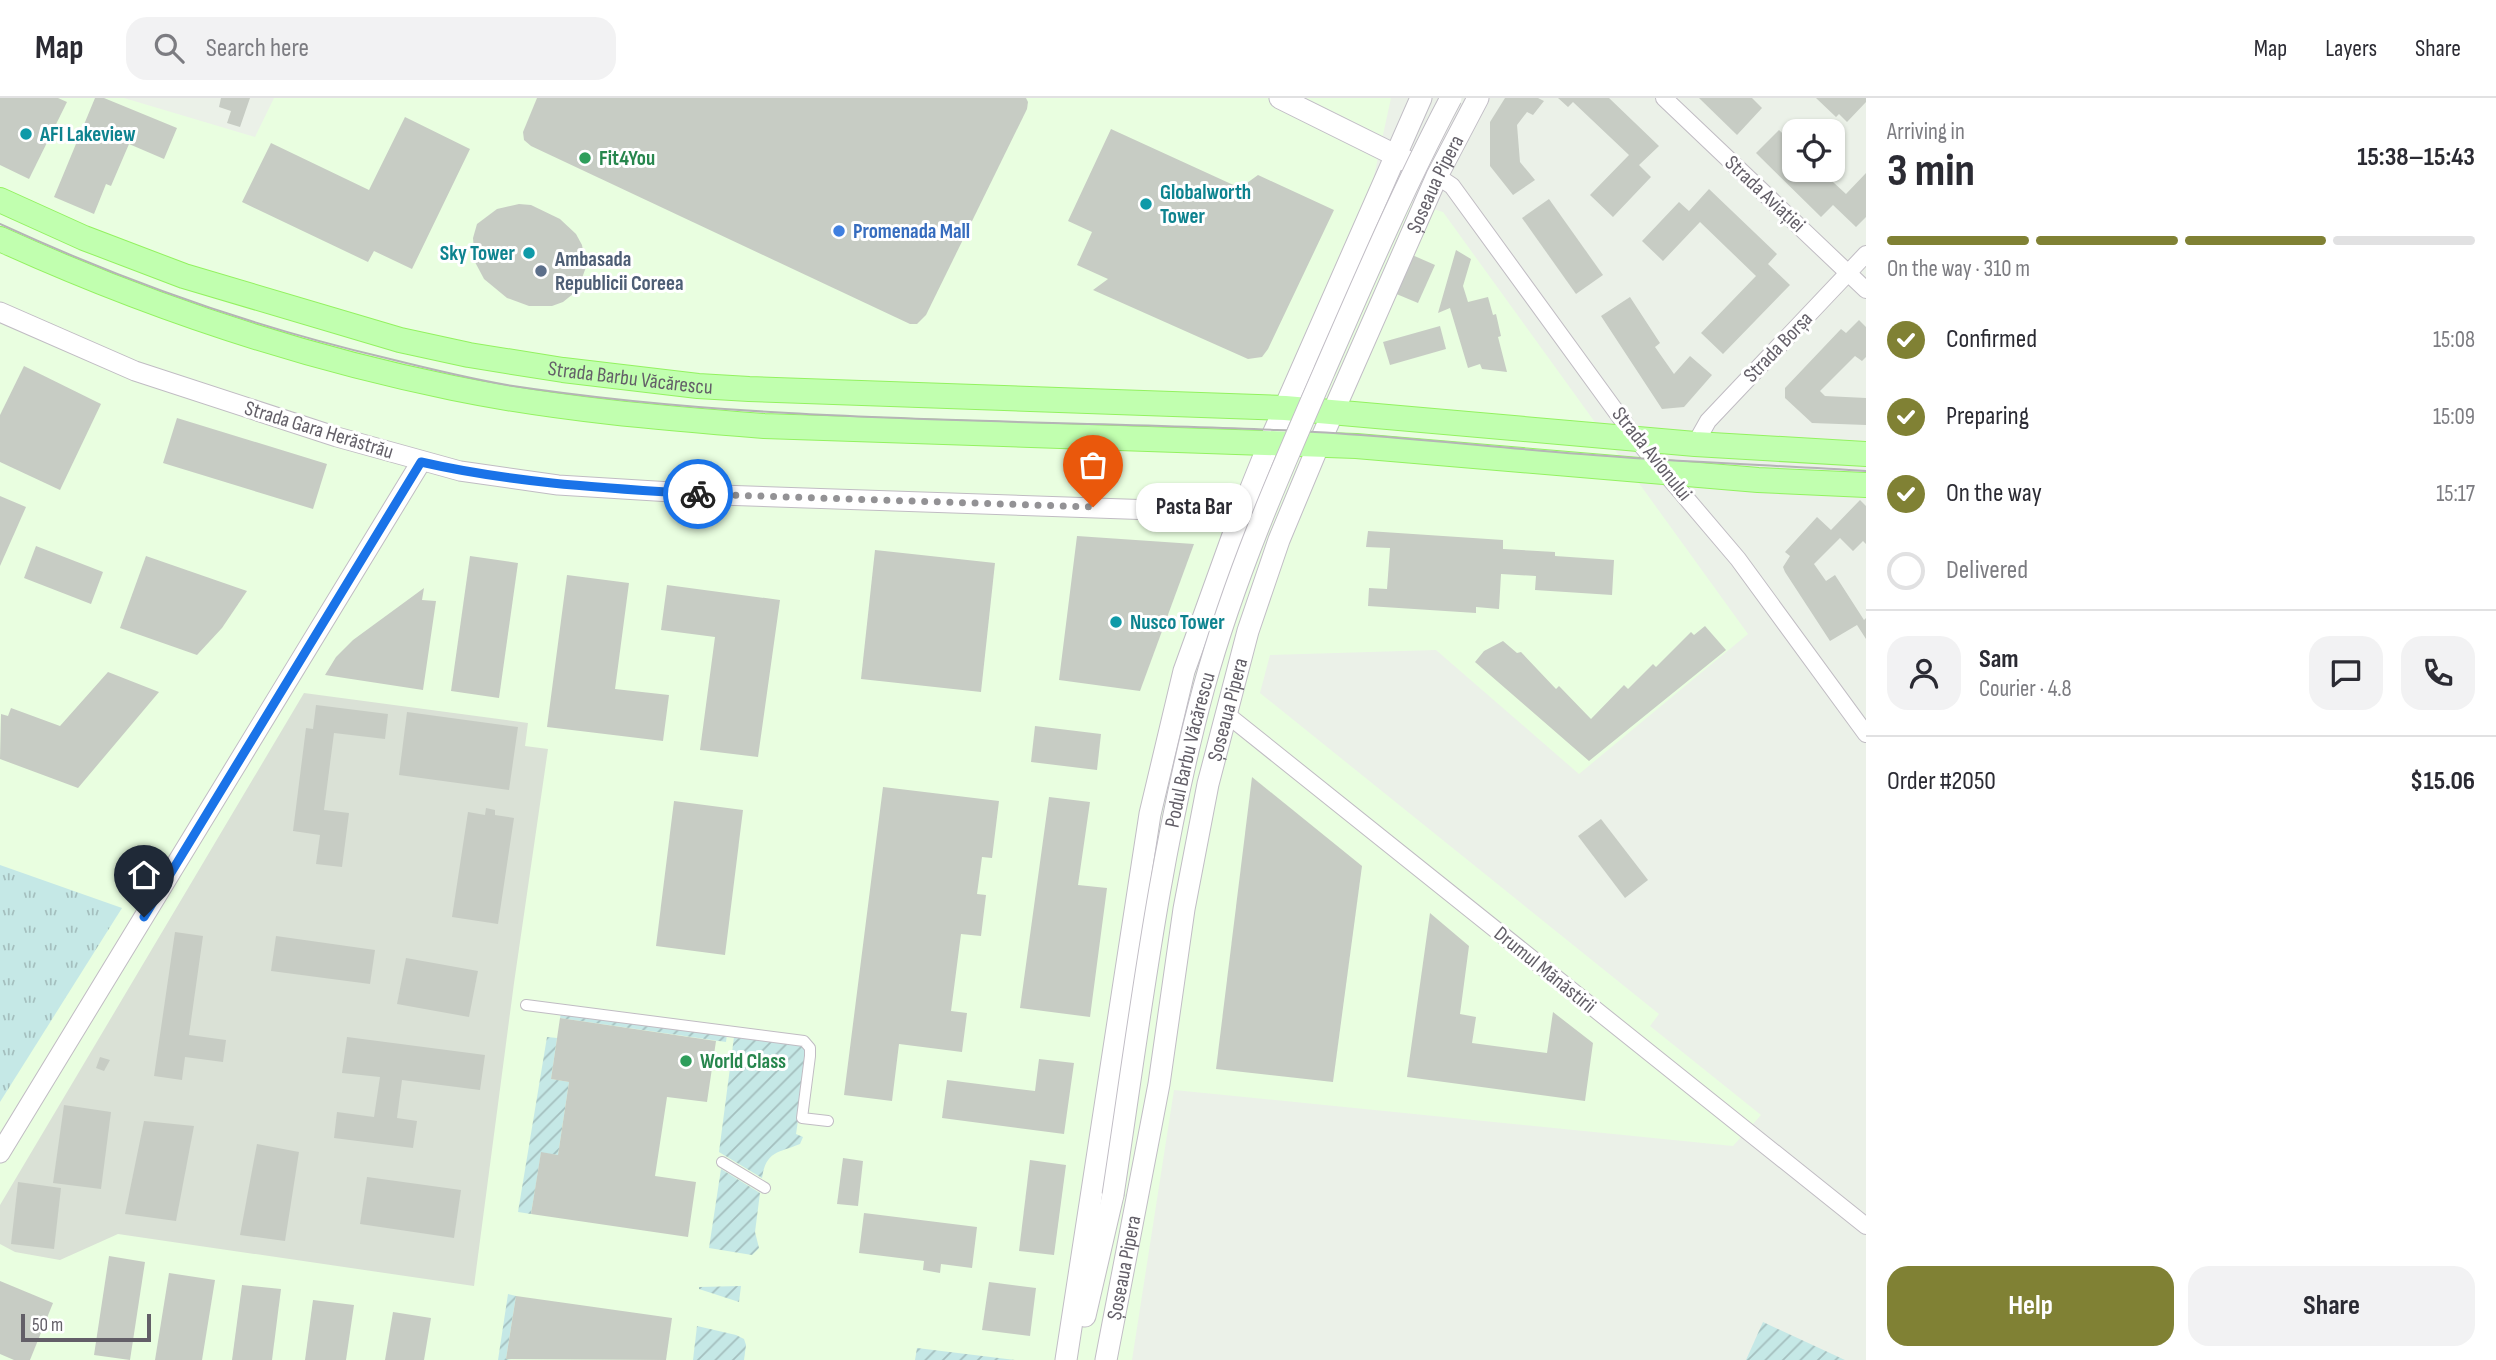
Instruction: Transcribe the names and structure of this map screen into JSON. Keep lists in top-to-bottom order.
{
  "streets": {
    "main road": ["Șoseaua Pipera", "Strada Barbu Văcărescu", "Podul Barbu Văcărescu"],
    "street": [
      "Strada Aviației",
      "Strada Borșa",
      "Strada Gara Herăstrău",
      "Strada Avionului",
      "Drumul Mănăstirii"
    ]
  },
  "crossings": [
    ["Șoseaua Pipera", "Strada Barbu Văcărescu"],
    ["Șoseaua Pipera", "Strada Gara Herăstrău"],
    ["Șoseaua Pipera", "Strada Avionului"],
    ["Șoseaua Pipera", "Podul Barbu Văcărescu"],
    ["Șoseaua Pipera", "Drumul Mănăstirii"],
    ["Strada Aviației", "Strada Borșa"],
    ["Strada Borșa", "Strada Barbu Văcărescu"],
    ["Strada Barbu Văcărescu", "Strada Avionului"]
  ],
  "places": [
    "AFI Lakeview",
    "Fit4You",
    "Globalworth Tower",
    "Promenada Mall",
    "Sky Tower",
    "Ambasada Republicii Coreea",
    "Pasta Bar",
    "Nusco Tower",
    "World Class"
  ],
  "scale_bar": "50 m",
  "page": {
    "header": "Map",
    "search": "Search here",
    "nav": ["Map", "Layers", "Share"],
    "heading": ["3 min", "Arriving in", "15:38–15:43"],
    "panel": [
      "Sam",
      "Courier · 4.8",
      "Order #2050",
      "$15.06"
    ],
    "bar": "On the way · 310 m",
    "list": [
      ["Confirmed", "15:08"],
      ["Preparing", "15:09"],
      ["On the way", "15:17"],
      "Delivered"
    ],
    "bubble": "Pasta Bar",
    "buttons": ["Help", "Share"],
    "scale": "50 m"
  }
}
